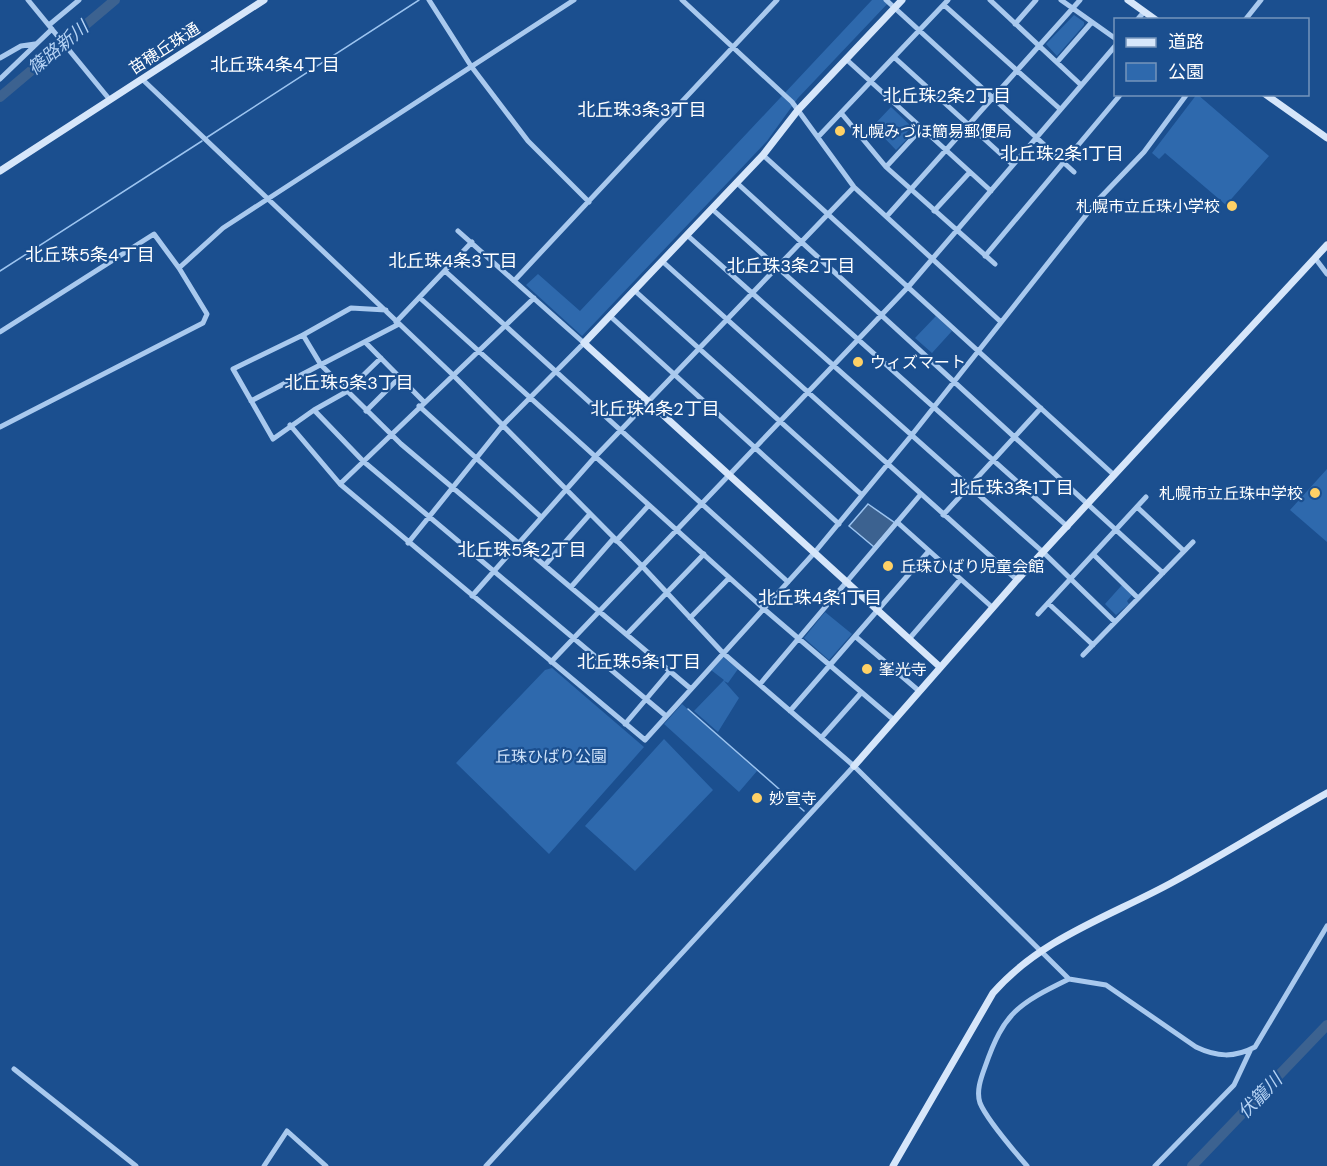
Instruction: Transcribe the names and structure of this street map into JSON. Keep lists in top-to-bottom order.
{
  "streets": {
    "street": ["苗穂丘珠通"]
  },
  "districts": [
    "北丘珠4条4丁目",
    "北丘珠2条2丁目",
    "北丘珠3条3丁目",
    "北丘珠2条1丁目",
    "北丘珠5条4丁目",
    "北丘珠4条3丁目",
    "北丘珠3条2丁目",
    "北丘珠5条3丁目",
    "北丘珠4条2丁目",
    "北丘珠3条1丁目",
    "北丘珠5条2丁目",
    "北丘珠4条1丁目",
    "北丘珠5条1丁目"
  ],
  "water": ["篠路新川", "伏籠川"],
  "parks": ["丘珠ひばり公園"],
  "places": [
    "札幌みづほ簡易郵便局",
    "札幌市立丘珠小学校",
    "ウィズマート",
    "札幌市立丘珠中学校",
    "丘珠ひばり児童会館",
    "峯光寺",
    "妙宣寺"
  ],
  "legend": ["道路", "公園"]
}
